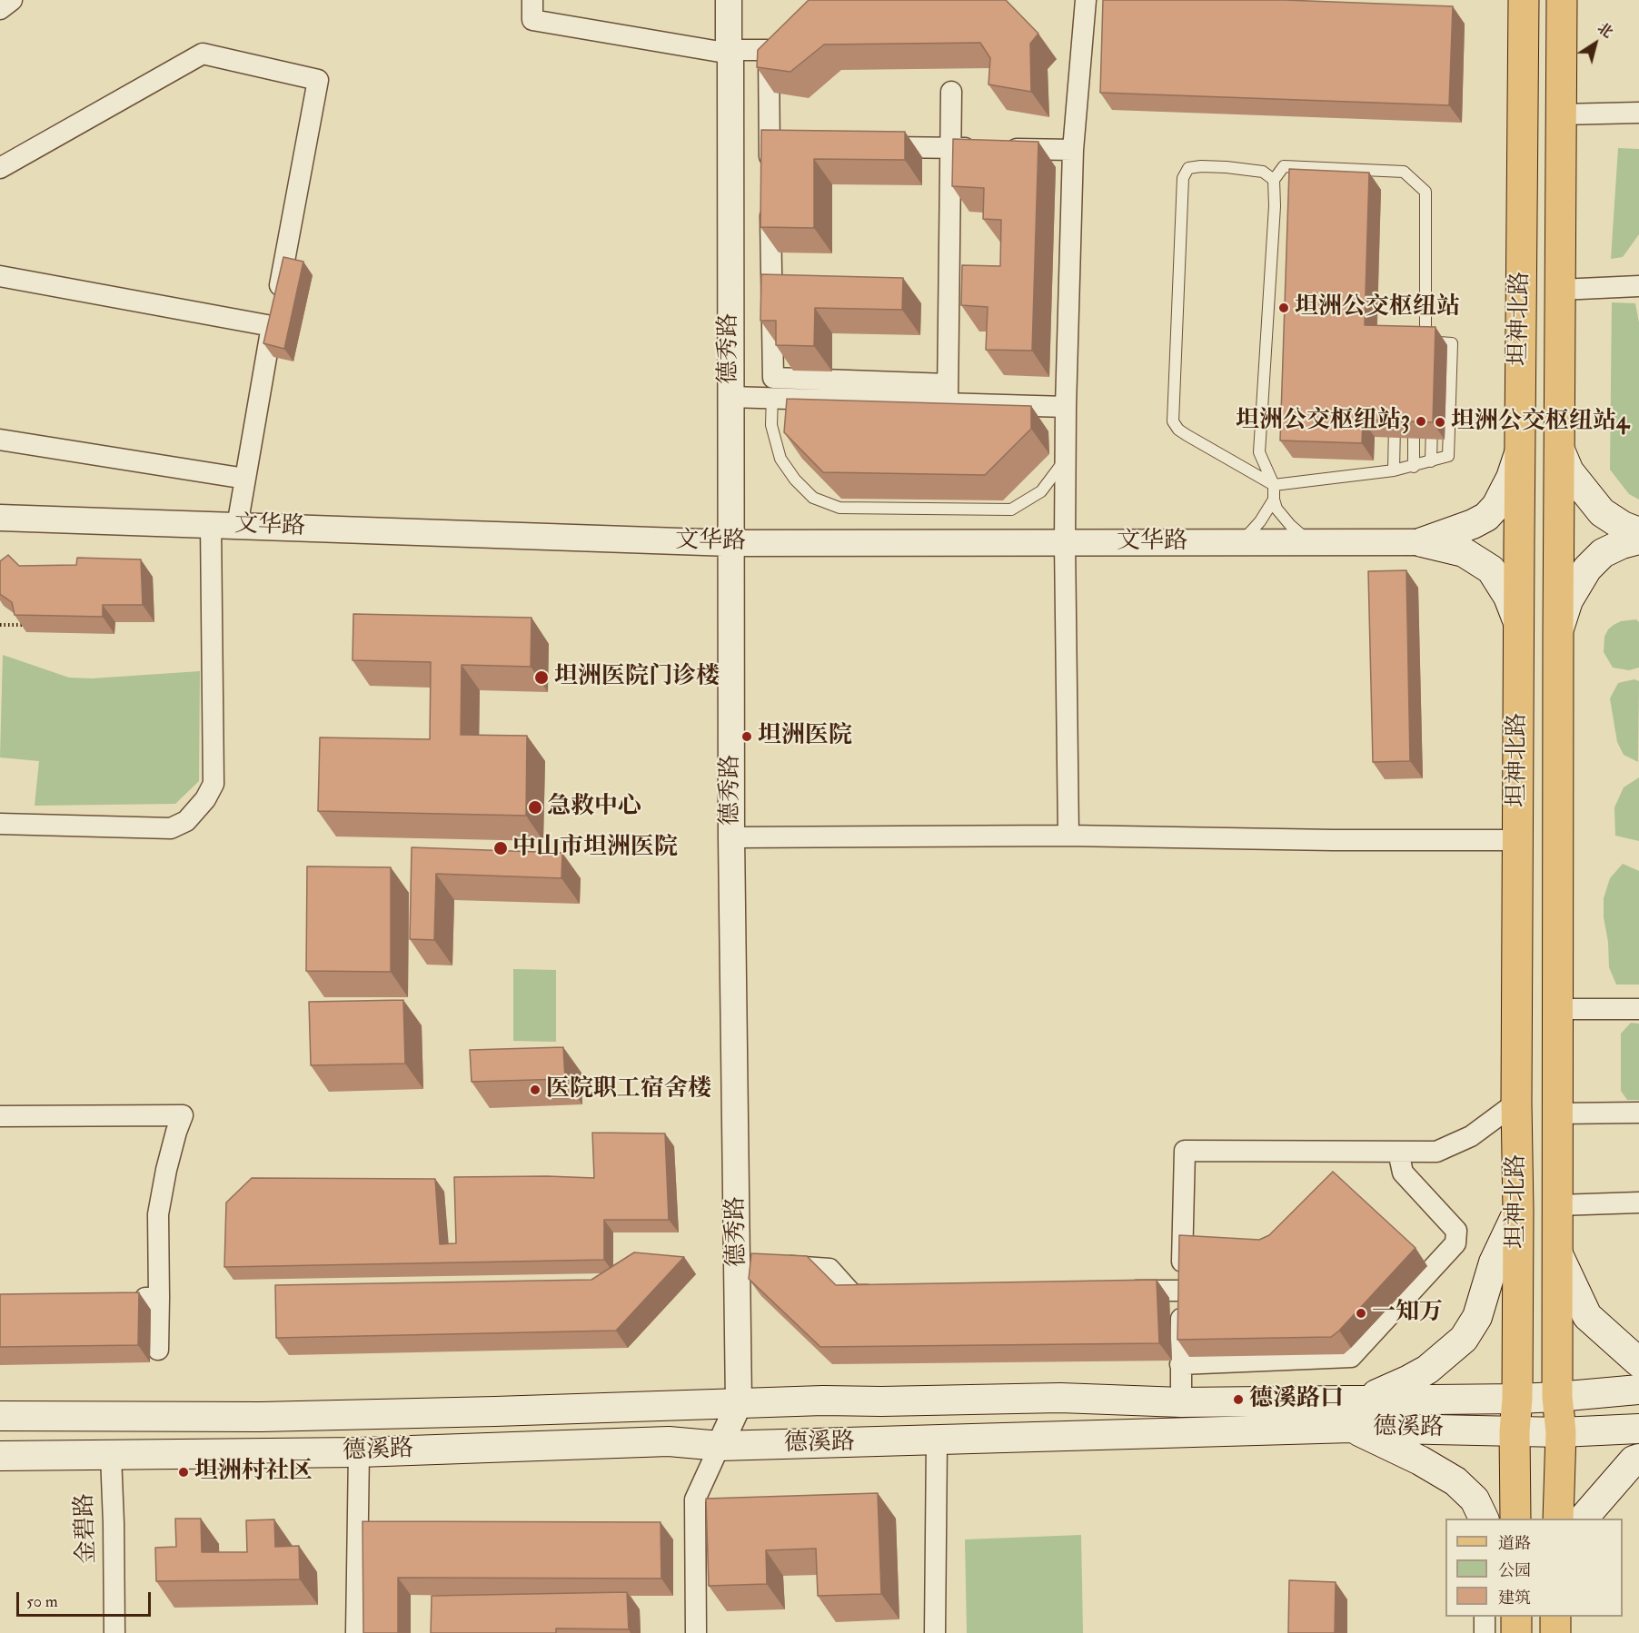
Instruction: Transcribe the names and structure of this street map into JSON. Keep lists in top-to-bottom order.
{
  "streets": {
    "main road": ["坦神北路", "德溪路"],
    "street": ["德秀路", "文华路", "金碧路"]
  },
  "crossings": [
    ["坦神北路", "德溪路"],
    ["德秀路", "文华路"],
    ["德秀路", "德溪路"],
    ["德溪路", "金碧路"]
  ],
  "places": [
    "坦洲公交枢纽站",
    "坦洲公交枢纽站3",
    "坦洲公交枢纽站4",
    "坦洲医院门诊楼",
    "坦洲医院",
    "急救中心",
    "中山市坦洲医院",
    "医院职工宿舍楼",
    "一知万",
    "德溪路口",
    "坦洲村社区"
  ],
  "legend": ["道路", "公园", "建筑"],
  "scale_bar": "50 m",
  "north": "top right"
}
